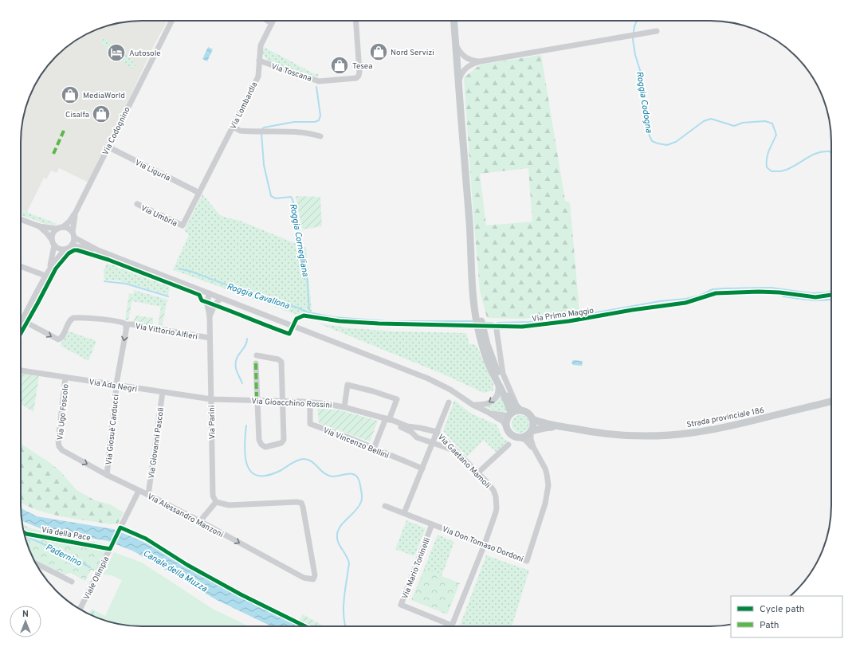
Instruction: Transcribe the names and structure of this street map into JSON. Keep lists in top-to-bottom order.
{
  "streets": {
    "main road": ["Strada provinciale 186"],
    "street": [
      "Via Toscana",
      "Via Lombardia",
      "Via Codognino",
      "Via Liguria",
      "Via Umbria",
      "Via Primo Maggio",
      "Via Vittorio Alfieri",
      "Via Ada Negri",
      "Via Gioacchino Rossini",
      "Via Ugo Foscolo",
      "Via Parini",
      "Via Giosuè Carducci",
      "Via Vincenzo Bellini",
      "Via Giovanni Pascoli",
      "Via Gaetano Mamoli",
      "Via Alessandro Manzoni",
      "Via della Pace",
      "Via Don Tomaso Dordoni",
      "Via Mario Toninelli",
      "Viale Olimpia"
    ]
  },
  "crossings": [
    ["Via Toscana", "Via Lombardia"],
    ["Via Lombardia", "Via Liguria"],
    ["Via Lombardia", "Via Umbria"],
    ["Via Codognino", "Via Liguria"],
    ["Via Liguria", "Via Umbria"],
    ["Via Primo Maggio", "Via Don Tomaso Dordoni"],
    ["Via Vittorio Alfieri", "Via Ada Negri"],
    ["Via Vittorio Alfieri", "Via Parini"],
    ["Via Vittorio Alfieri", "Via Giosuè Carducci"],
    ["Via Ada Negri", "Via Gioacchino Rossini"],
    ["Via Ada Negri", "Via Ugo Foscolo"],
    ["Via Ada Negri", "Via Parini"],
    ["Via Ada Negri", "Via Giosuè Carducci"],
    ["Via Ada Negri", "Via Giovanni Pascoli"],
    ["Via Gioacchino Rossini", "Via Parini"],
    ["Via Gioacchino Rossini", "Via Vincenzo Bellini"],
    ["Via Gioacchino Rossini", "Via Gaetano Mamoli"],
    ["Via Ugo Foscolo", "Via Alessandro Manzoni"],
    ["Via Parini", "Via Alessandro Manzoni"],
    ["Via Giosuè Carducci", "Via Alessandro Manzoni"],
    ["Via Giovanni Pascoli", "Via Alessandro Manzoni"],
    ["Via Gaetano Mamoli", "Via Don Tomaso Dordoni"],
    ["Via Gaetano Mamoli", "Via Mario Toninelli"],
    ["Via Alessandro Manzoni", "Viale Olimpia"],
    ["Via della Pace", "Viale Olimpia"],
    ["Via Don Tomaso Dordoni", "Via Mario Toninelli"]
  ],
  "one_way": ["Via Vittorio Alfieri"],
  "water": [
    "Roggia Codogna",
    "Roggia Cornegliana",
    "Roggia Cavallona",
    "Padernino",
    "Canale della Muzza"
  ],
  "places": {
    "shop": [
      "Nord Servizi",
      "Tesea",
      "MediaWorld",
      "Cisalfa"
    ],
    "hotel": ["Autosole"]
  },
  "legend": ["Cycle path", "Path"],
  "north": "top"
}
